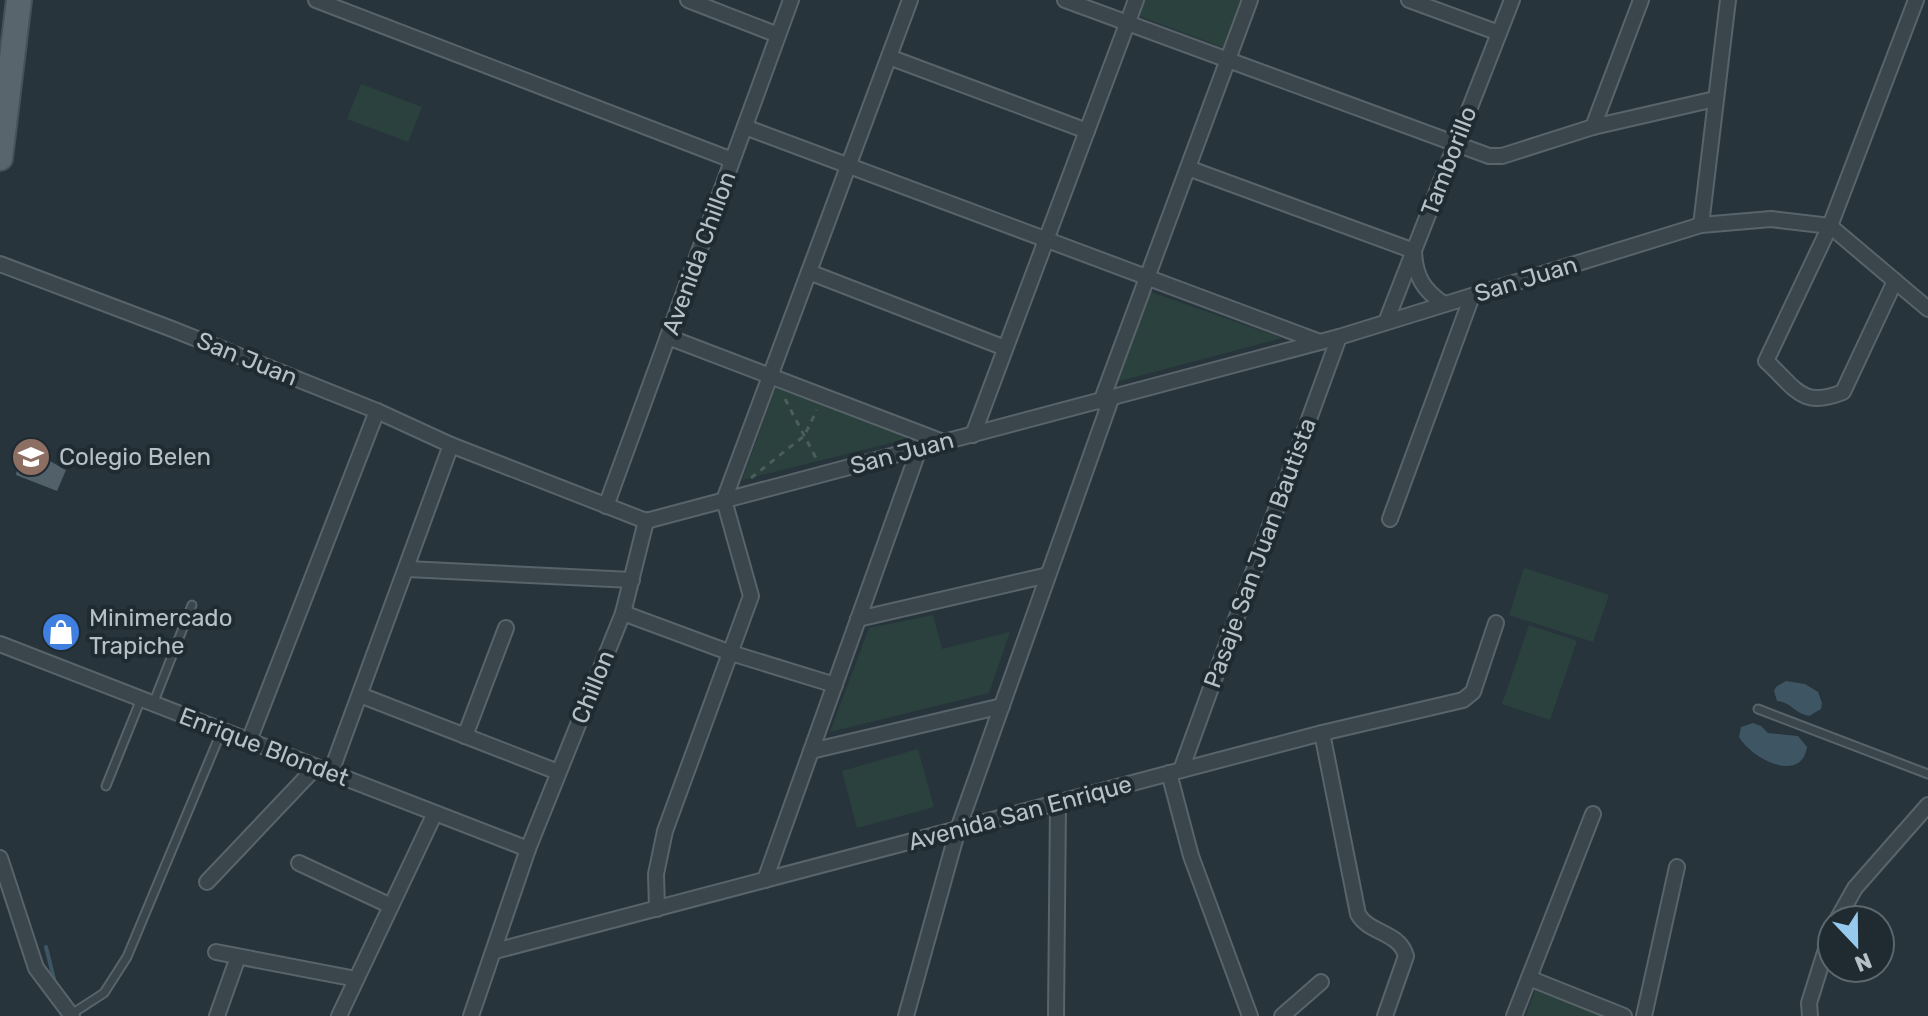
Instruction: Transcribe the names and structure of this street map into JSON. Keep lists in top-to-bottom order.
{
  "streets": {
    "street": [
      "Tamborillo",
      "Avenida Chillon",
      "San Juan",
      "Pasaje San Juan Bautista",
      "Chillon",
      "Enrique Blondet",
      "Avenida San Enrique"
    ]
  },
  "crossings": [
    ["Tamborillo", "San Juan"],
    ["Avenida Chillon", "San Juan"],
    ["San Juan", "Pasaje San Juan Bautista"],
    ["San Juan", "Chillon"],
    ["Pasaje San Juan Bautista", "Avenida San Enrique"],
    ["Chillon", "Enrique Blondet"],
    ["Chillon", "Avenida San Enrique"]
  ],
  "places": {
    "school or university": ["Colegio Belen"],
    "shop": ["Minimercado Trapiche"]
  },
  "north": "bottom"
}
